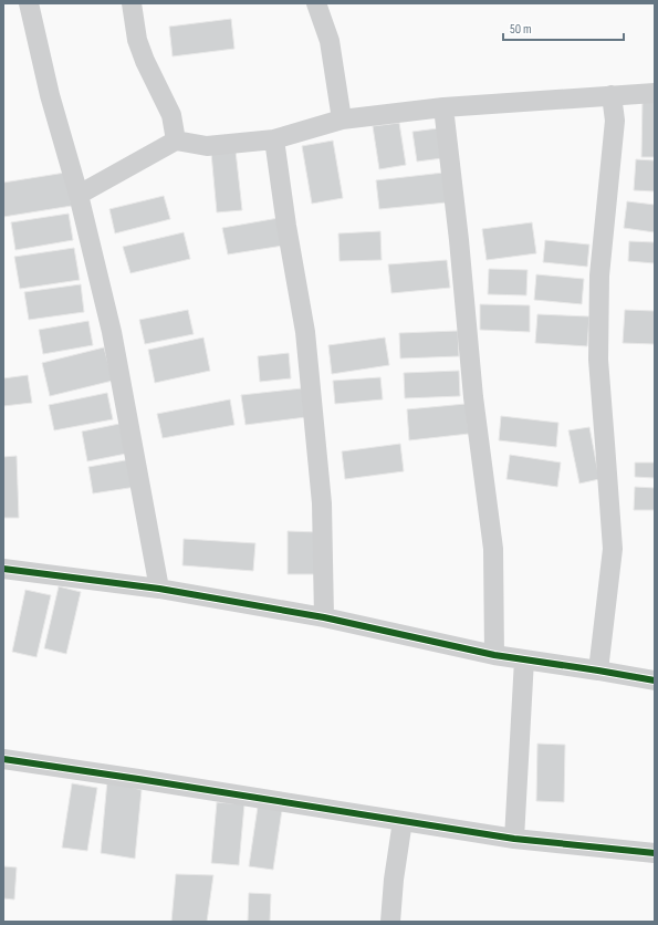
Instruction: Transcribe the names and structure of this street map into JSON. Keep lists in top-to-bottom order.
{
  "scale_bar": "50 m"
}
